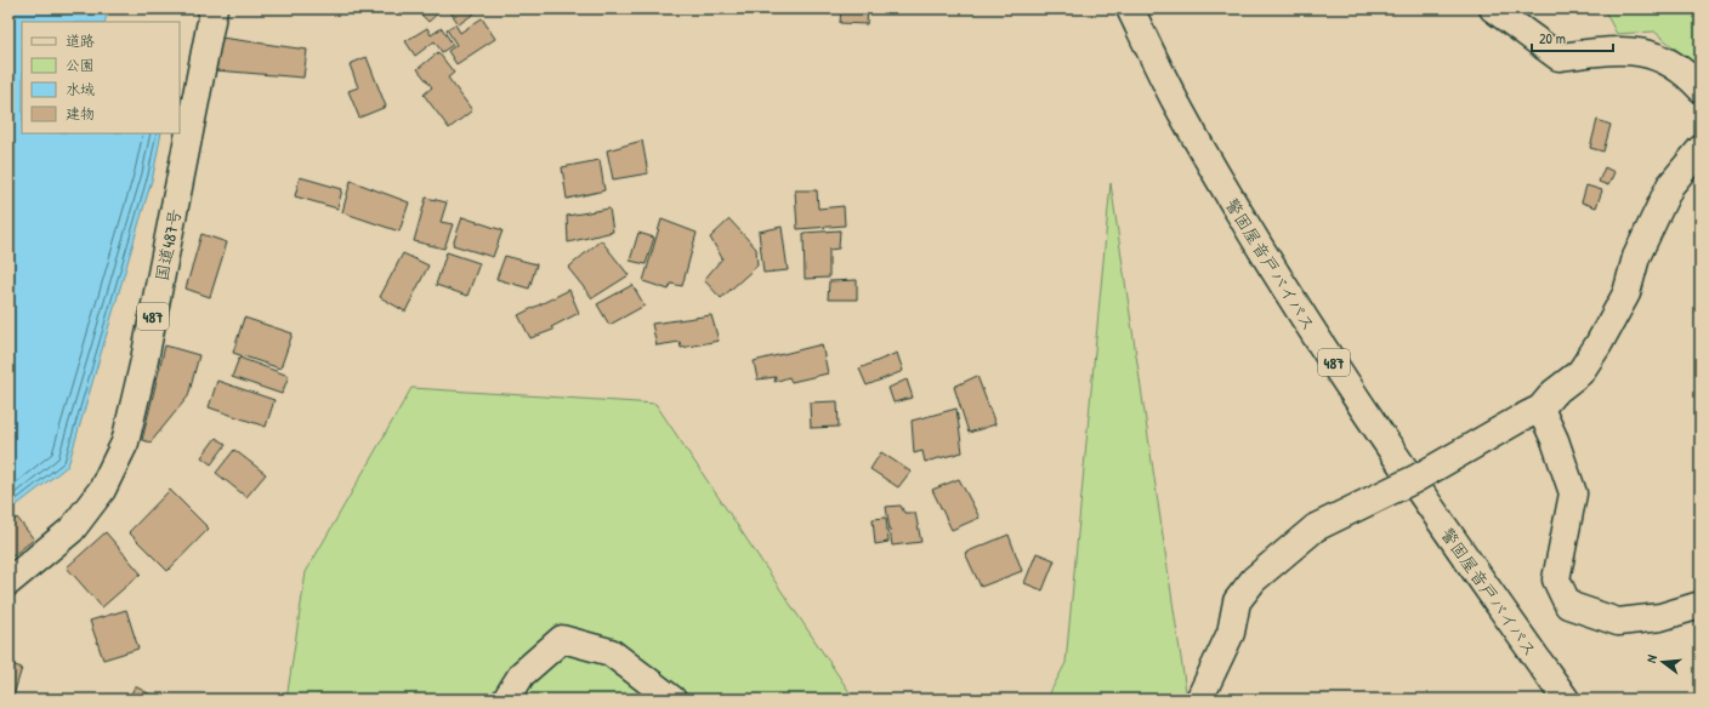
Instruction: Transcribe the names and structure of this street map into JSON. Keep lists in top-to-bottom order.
{
  "streets": {
    "main road": ["国道487号", "警固屋音戸バイパス", "487"]
  },
  "legend": [
    "道路",
    "公園",
    "水域",
    "建物"
  ],
  "scale_bar": "20 m",
  "north": "left"
}
